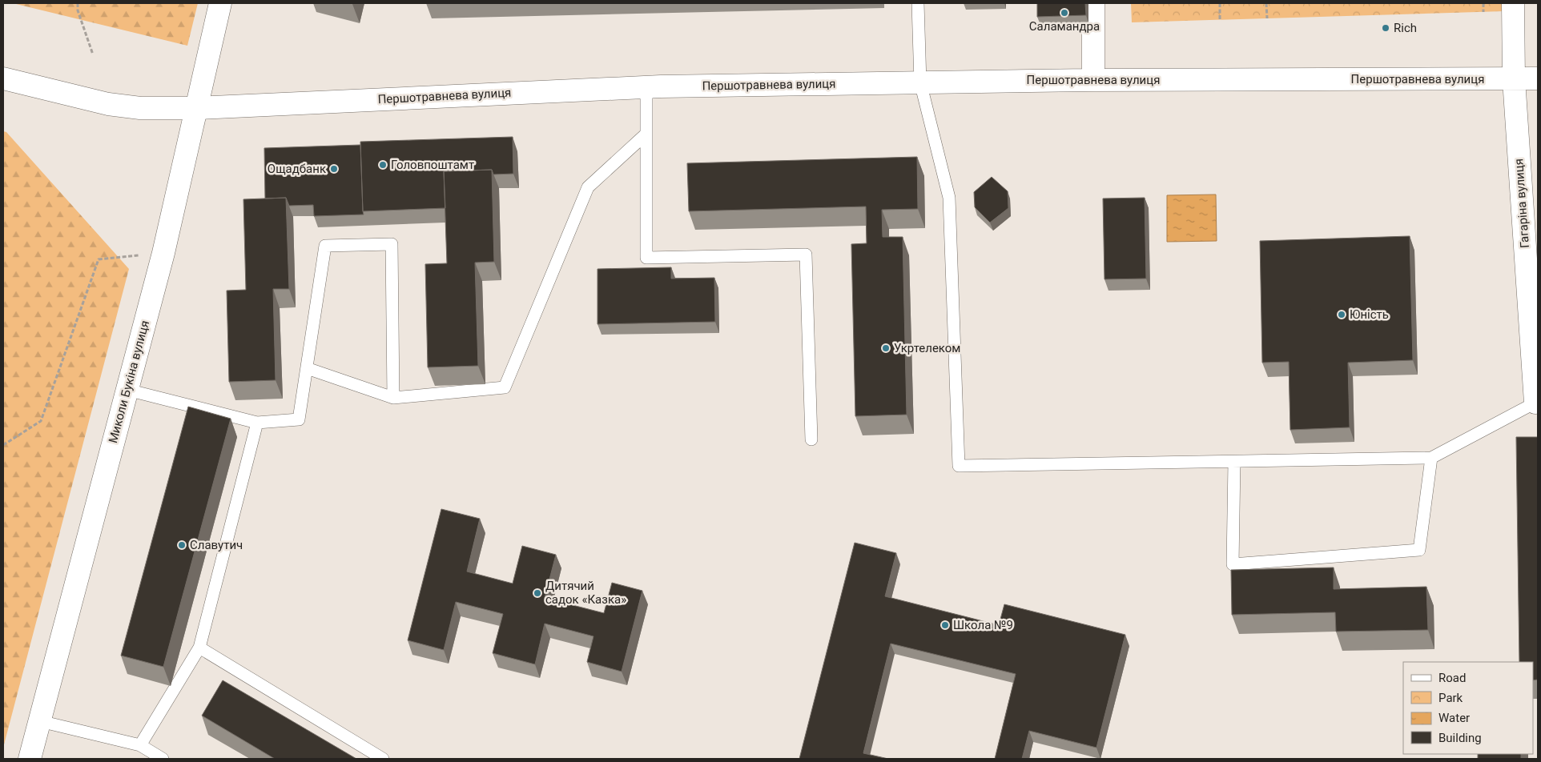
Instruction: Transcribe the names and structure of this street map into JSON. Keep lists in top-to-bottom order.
{
  "streets": {
    "street": ["Першотравнева вулиця", "Гагаріна вулиця", "Миколи Букіна вулиця"]
  },
  "crossings": [
    ["Першотравнева вулиця", "Гагаріна вулиця"],
    ["Першотравнева вулиця", "Миколи Букіна вулиця"]
  ],
  "places": [
    "Саламандра",
    "Rich",
    "Головпоштамт",
    "Ощадбанк",
    "Юність",
    "Укртелеком",
    "Славутич",
    "Дитячий садок «Казка»",
    "Школа №9"
  ],
  "legend": [
    "Road",
    "Park",
    "Water",
    "Building"
  ]
}
